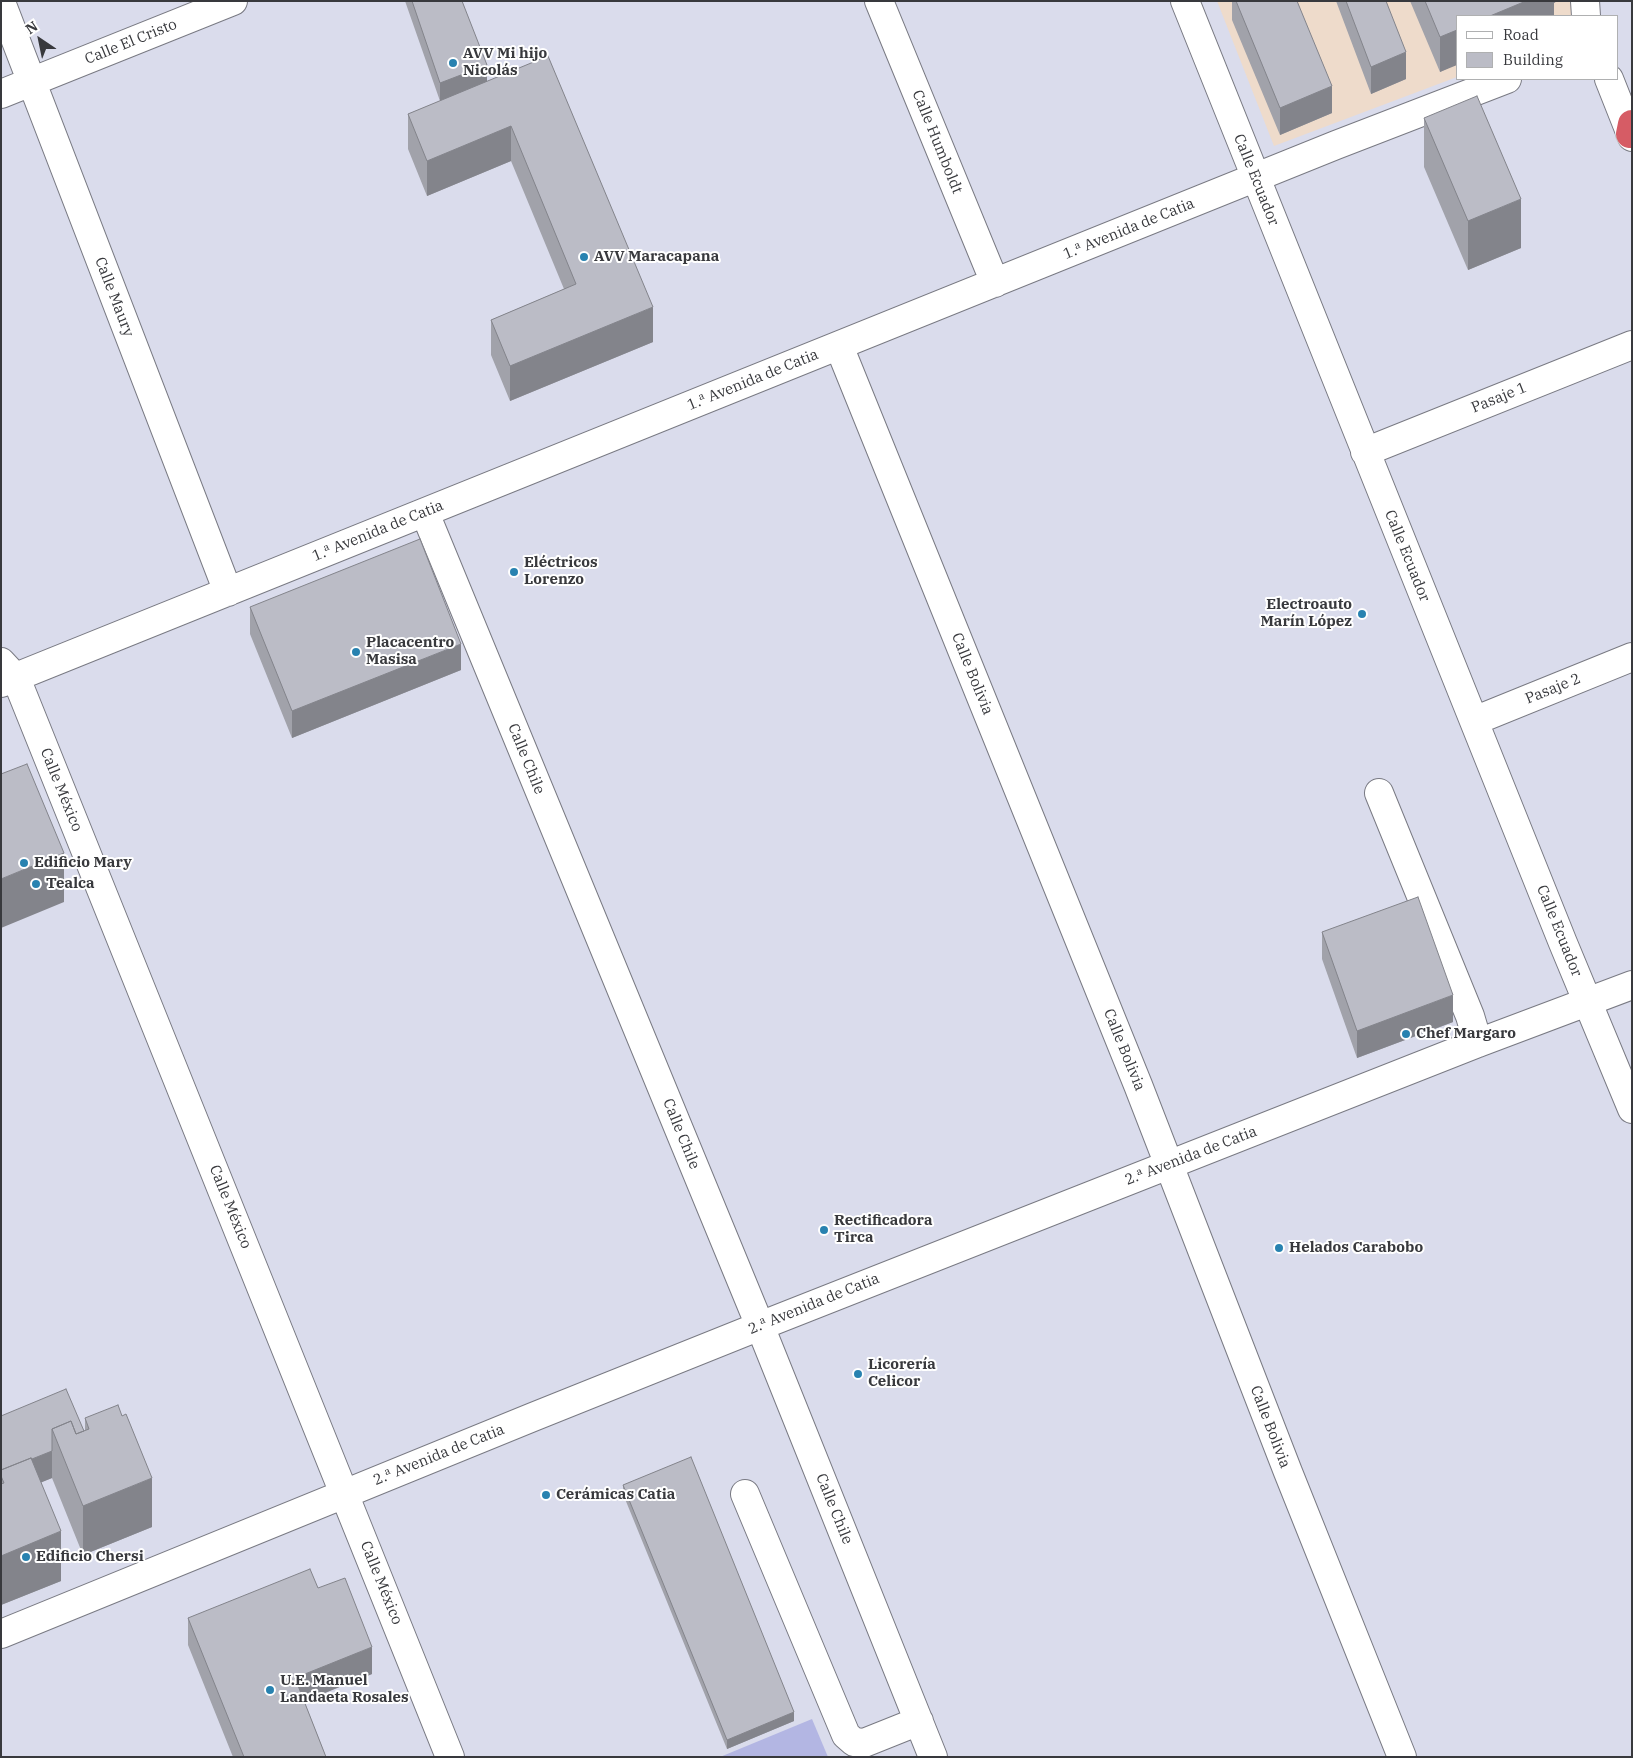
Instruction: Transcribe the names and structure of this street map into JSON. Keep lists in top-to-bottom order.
{
  "streets": {
    "street": [
      "Calle El Cristo",
      "Calle Humboldt",
      "Calle Ecuador",
      "1.ª Avenida de Catia",
      "Calle Maury",
      "Pasaje 1",
      "Calle Bolivia",
      "Pasaje 2",
      "Calle Chile",
      "Calle México",
      "2.ª Avenida de Catia"
    ]
  },
  "crossings": [
    ["Calle El Cristo", "Calle Maury"],
    ["Calle Humboldt", "1.ª Avenida de Catia"],
    ["Calle Ecuador", "1.ª Avenida de Catia"],
    ["Calle Ecuador", "Pasaje 1"],
    ["Calle Ecuador", "Pasaje 2"],
    ["Calle Ecuador", "2.ª Avenida de Catia"],
    ["1.ª Avenida de Catia", "Calle Maury"],
    ["1.ª Avenida de Catia", "Calle Bolivia"],
    ["1.ª Avenida de Catia", "Calle Chile"],
    ["1.ª Avenida de Catia", "Calle México"],
    ["Calle Bolivia", "2.ª Avenida de Catia"],
    ["Calle Chile", "2.ª Avenida de Catia"],
    ["Calle México", "2.ª Avenida de Catia"]
  ],
  "places": [
    "AVV Mi hijo Nicolás",
    "AVV Maracapana",
    "Eléctricos Lorenzo",
    "Electroauto Marín López",
    "Placacentro Masisa",
    "Edificio Mary",
    "Tealca",
    "Chef Margaro",
    "Rectificadora Tirca",
    "Helados Carabobo",
    "Licorería Celicor",
    "Cerámicas Catia",
    "Edificio Chersi",
    "U.E. Manuel Landaeta Rosales"
  ],
  "legend": ["Road", "Building"],
  "north": "top left"
}
